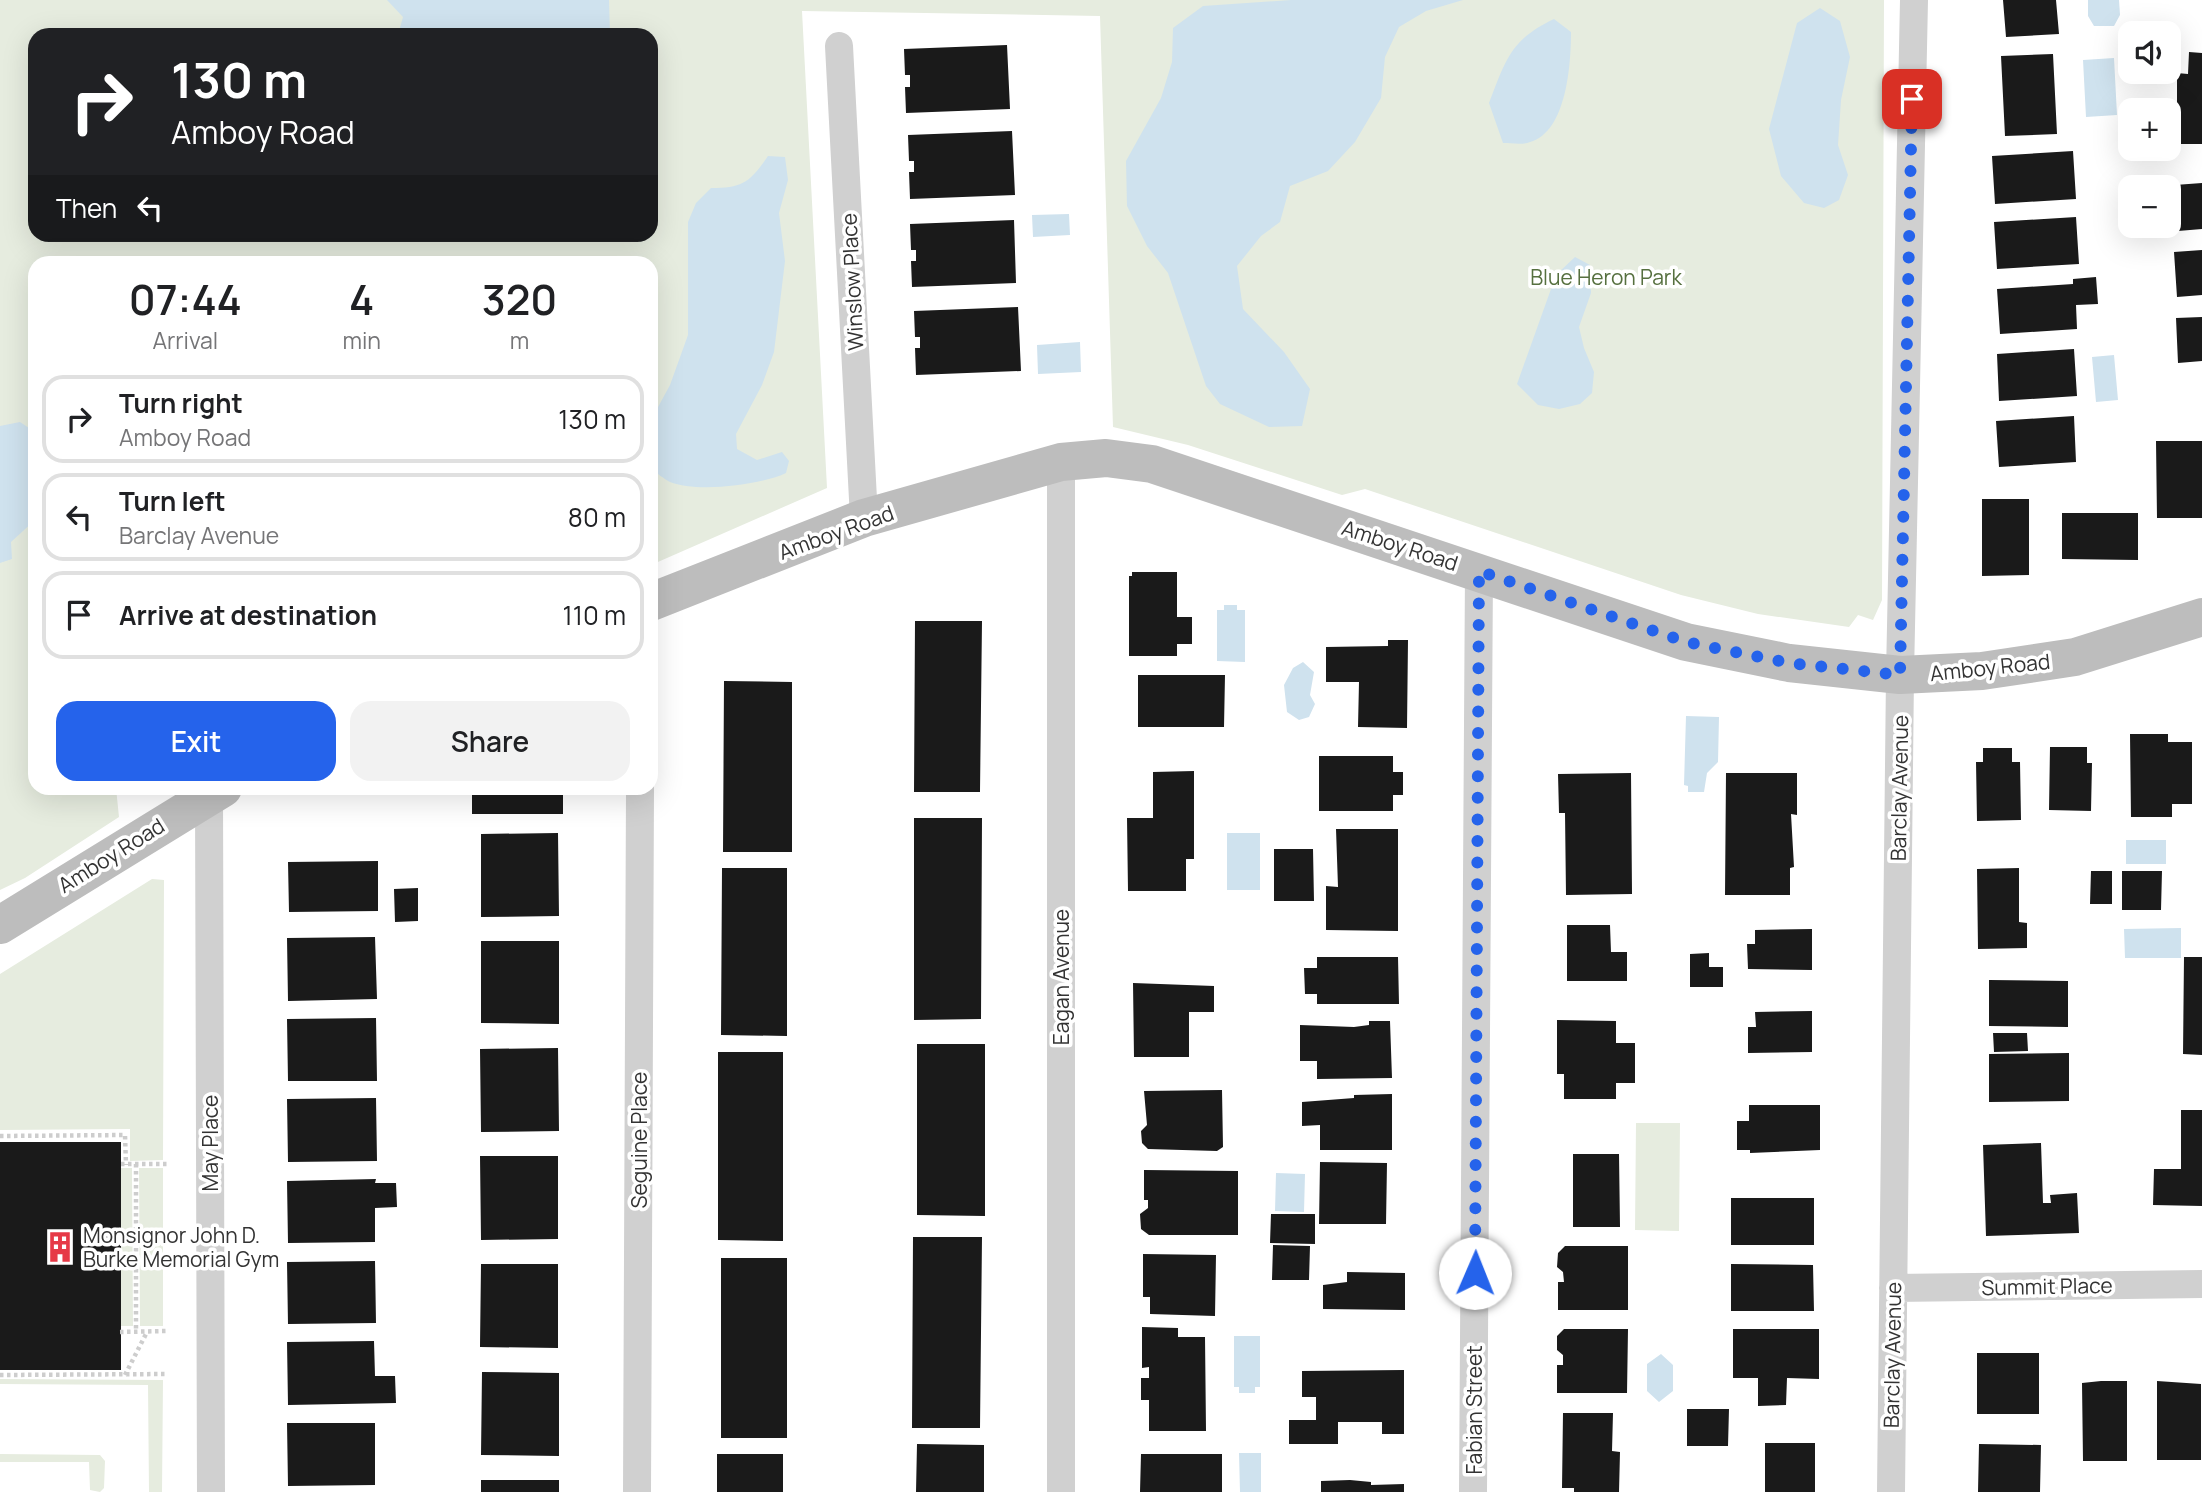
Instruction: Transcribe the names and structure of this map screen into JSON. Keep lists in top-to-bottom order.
{
  "streets": {
    "main road": ["Amboy Road"],
    "street": [
      "Winslow Place",
      "Barclay Avenue",
      "Eagan Avenue",
      "Seguine Place",
      "May Place",
      "Summit Place",
      "Fabian Street"
    ]
  },
  "crossings": [
    ["Winslow Place", "Amboy Road"],
    ["Amboy Road", "Barclay Avenue"],
    ["Amboy Road", "Eagan Avenue"],
    ["Amboy Road", "Fabian Street"],
    ["Barclay Avenue", "Summit Place"]
  ],
  "parks": ["Blue Heron Park"],
  "places": {
    "building": ["Monsignor John D. Burke Memorial Gym"]
  },
  "page": {
    "map_buttons": ["+", "−"],
    "turn": ["130 m", "Amboy Road"],
    "then": "Then",
    "eta": [
      "07:44",
      "Arrival",
      "4",
      "min",
      "320",
      "m"
    ],
    "list": [
      {
        "name": "Turn right",
        "note": "Amboy Road",
        "value": "130 m"
      },
      {
        "name": "Turn left",
        "note": "Barclay Avenue",
        "value": "80 m"
      },
      {
        "name": "Arrive at destination",
        "value": "110 m"
      }
    ],
    "buttons": ["Exit", "Share"]
  }
}
